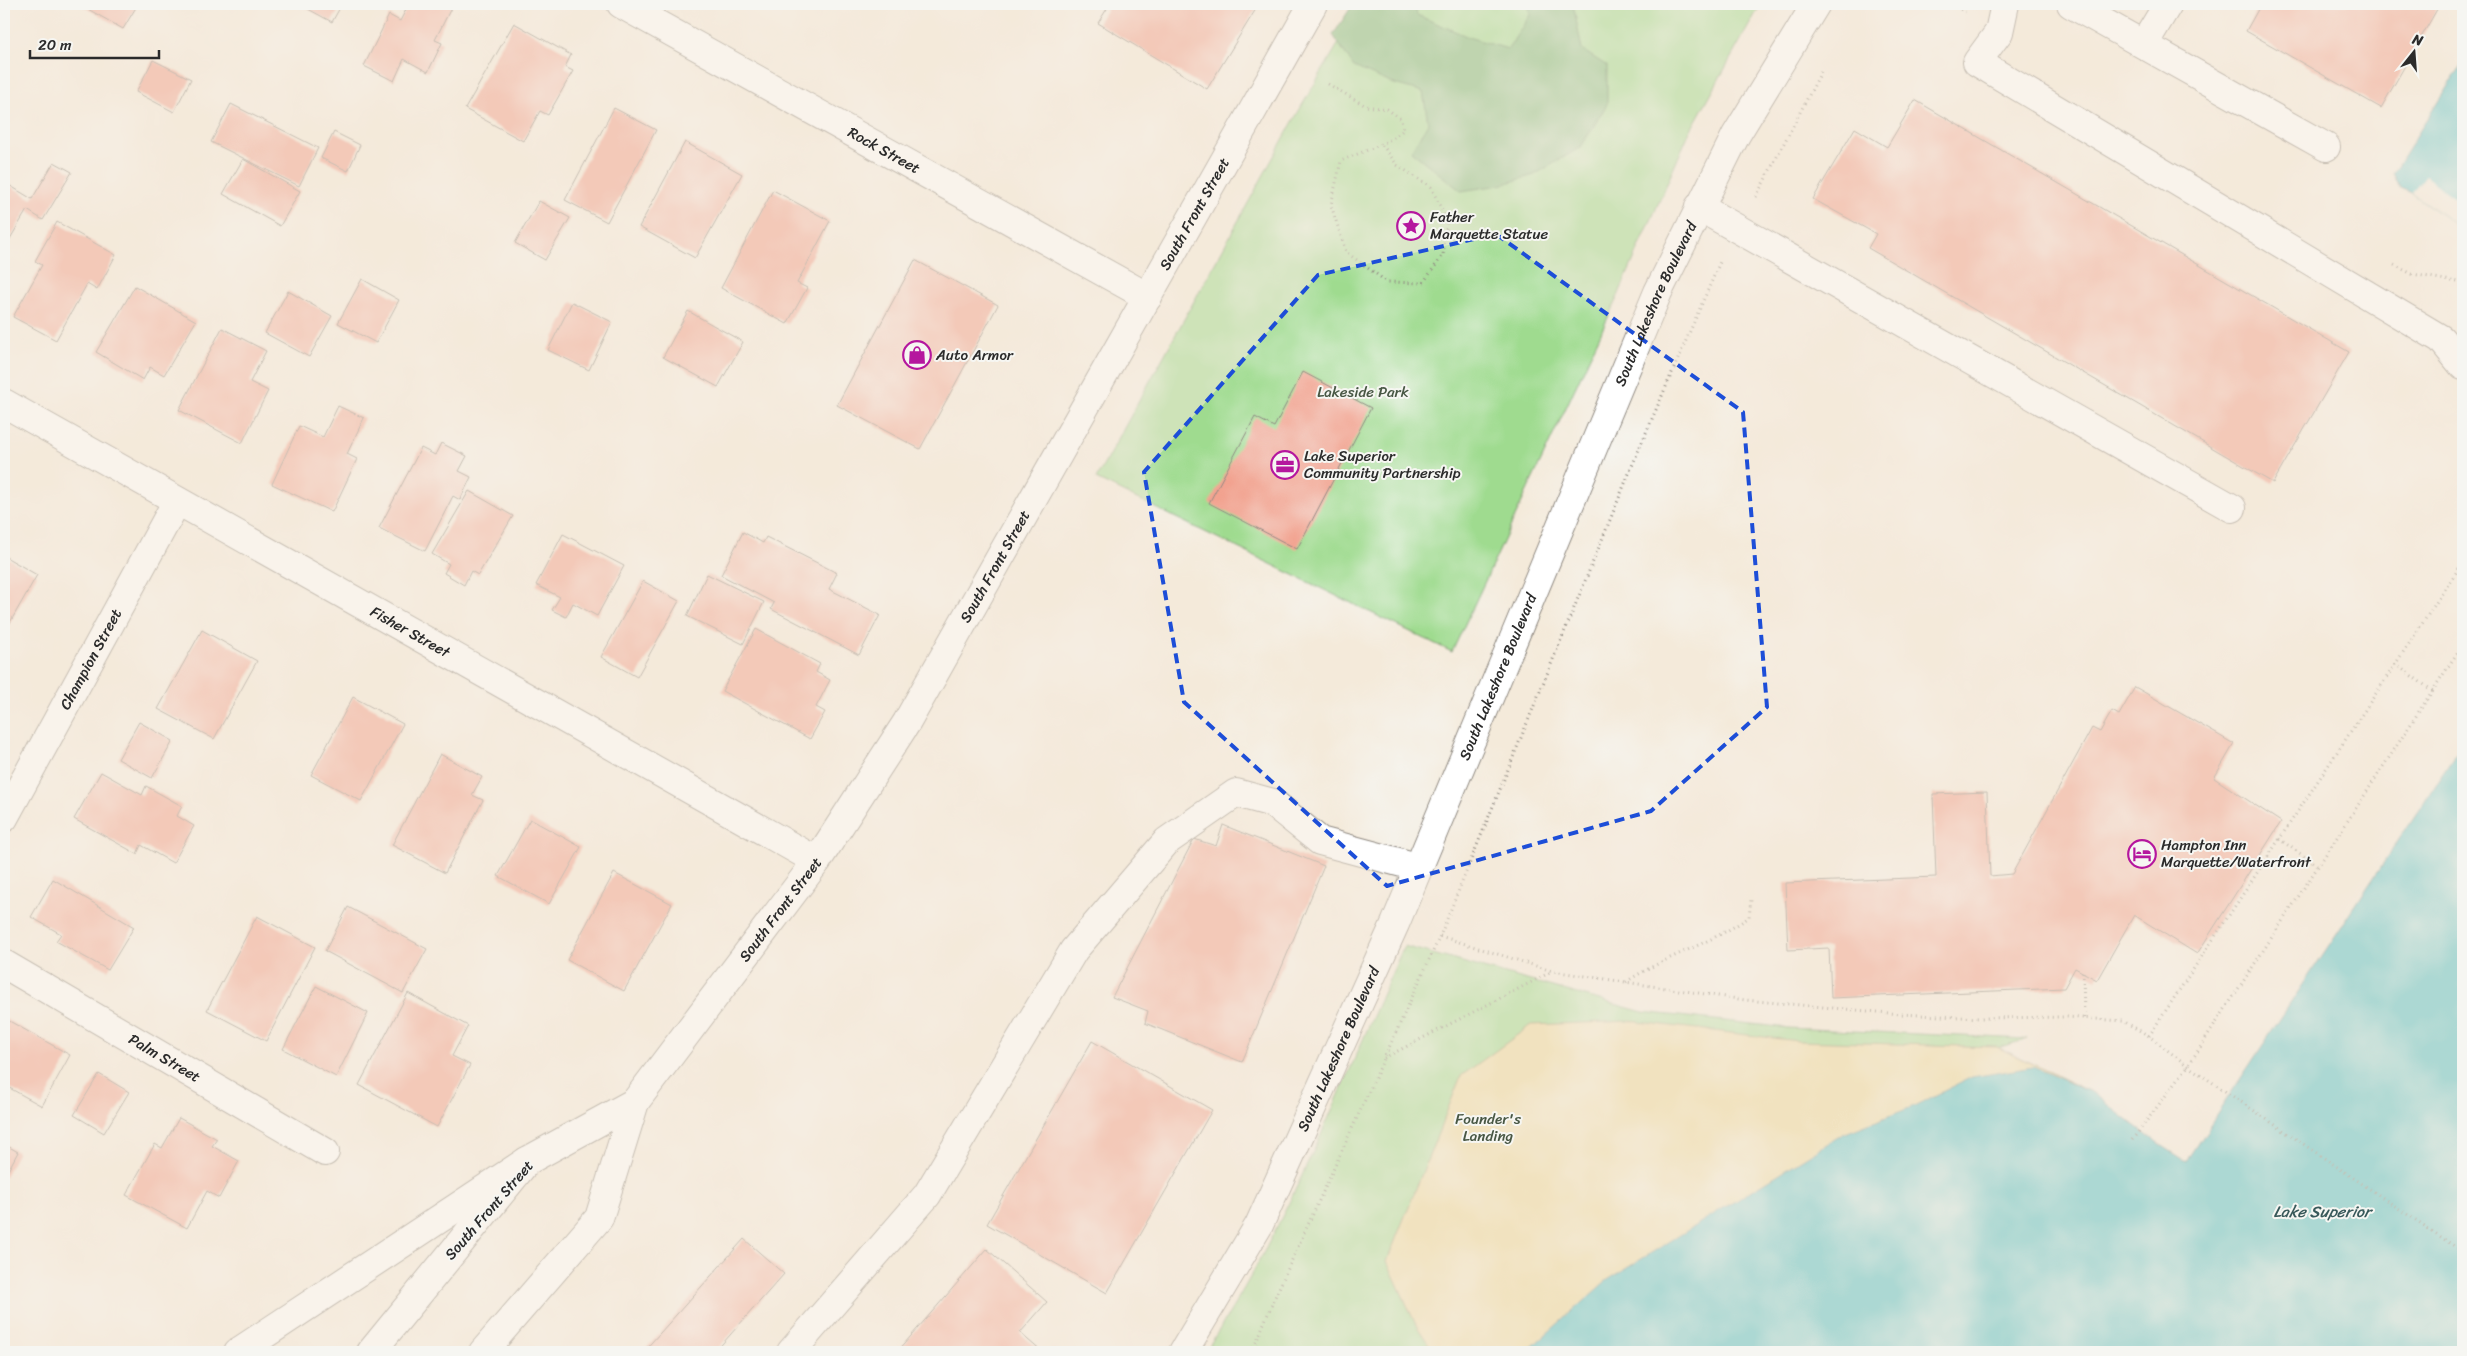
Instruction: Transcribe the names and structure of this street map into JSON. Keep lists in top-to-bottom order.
{
  "streets": {
    "main road": [
      "Rock Street",
      "South Front Street",
      "South Lakeshore Boulevard",
      "Fisher Street",
      "Champion Street",
      "Palm Street"
    ]
  },
  "crossings": [
    ["Rock Street", "South Front Street"],
    ["South Front Street", "Fisher Street"],
    ["Fisher Street", "Champion Street"]
  ],
  "water": ["Lake Superior"],
  "parks": ["Lakeside Park", "Founder's Landing"],
  "places": {
    "place": ["Father Marquette Statue"],
    "shop": ["Auto Armor"],
    "office": ["Lake Superior Community Partnership"],
    "hotel": ["Hampton Inn Marquette/Waterfront"]
  },
  "scale_bar": "20 m",
  "north": "top"
}
